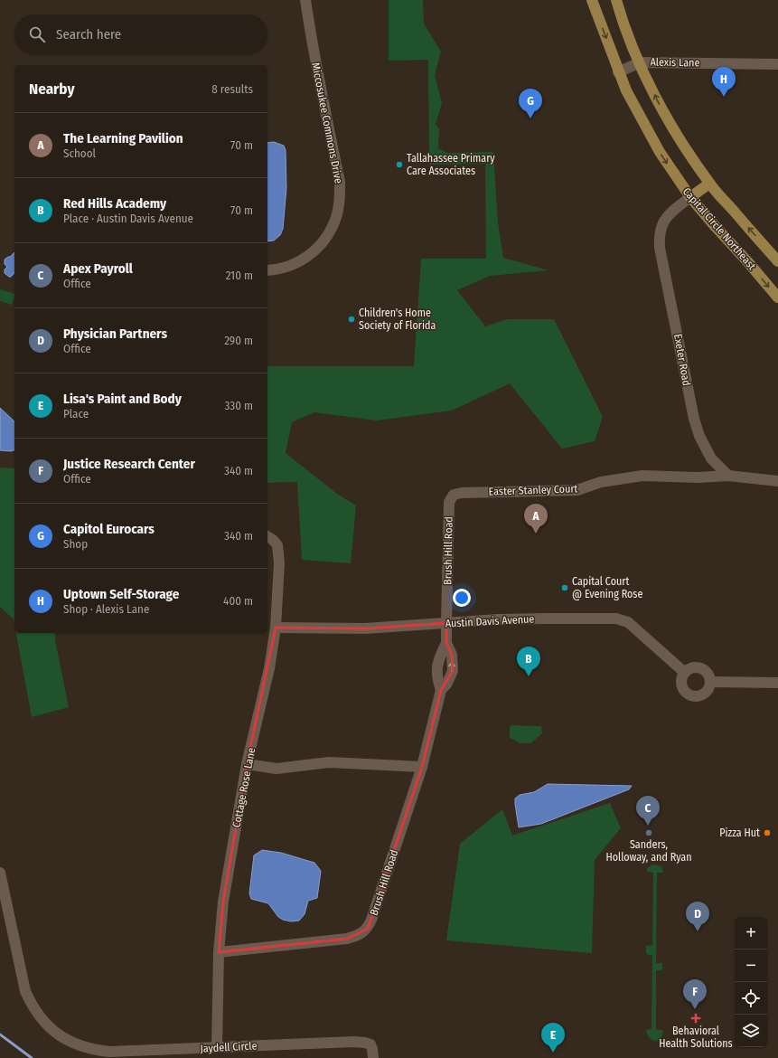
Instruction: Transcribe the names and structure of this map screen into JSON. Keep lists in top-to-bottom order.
{
  "streets": {
    "main road": ["Capital Circle Northeast"],
    "street": [
      "Alexis Lane",
      "Miccosukee Commons Drive",
      "Exeter Road",
      "Easter Stanley Court",
      "Brush Hill Road",
      "Austin Davis Avenue",
      "Cottage Rose Lane",
      "Jaydell Circle"
    ]
  },
  "crossings": [
    ["Alexis Lane", "Capital Circle Northeast"],
    ["Capital Circle Northeast", "Exeter Road"],
    ["Exeter Road", "Easter Stanley Court"],
    ["Easter Stanley Court", "Brush Hill Road"],
    ["Brush Hill Road", "Austin Davis Avenue"],
    ["Brush Hill Road", "Cottage Rose Lane"],
    ["Austin Davis Avenue", "Cottage Rose Lane"],
    ["Cottage Rose Lane", "Jaydell Circle"]
  ],
  "places": {
    "other": [
      "Tallahassee Primary Care Associates",
      "Children's Home Society of Florida",
      "Capital Court @ Evening Rose",
      "Sanders, Holloway, and Ryan",
      "Pizza Hut"
    ],
    "health": ["Behavioral Health Solutions"]
  },
  "page": {
    "search": "Search here",
    "heading": ["Nearby", "8 results"],
    "pins": [
      "H",
      "G",
      "A",
      "B",
      "C",
      "D",
      "F",
      "E"
    ],
    "list": [
      {
        "mark": "A",
        "name": "The Learning Pavilion",
        "note": "School",
        "value": "70 m"
      },
      {
        "mark": "B",
        "name": "Red Hills Academy",
        "note": "Place · Austin Davis Avenue",
        "value": "70 m"
      },
      {
        "mark": "C",
        "name": "Apex Payroll",
        "note": "Office",
        "value": "210 m"
      },
      {
        "mark": "D",
        "name": "Physician Partners",
        "note": "Office",
        "value": "290 m"
      },
      {
        "mark": "E",
        "name": "Lisa's Paint and Body",
        "note": "Place",
        "value": "330 m"
      },
      {
        "mark": "F",
        "name": "Justice Research Center",
        "note": "Office",
        "value": "340 m"
      },
      {
        "mark": "G",
        "name": "Capitol Eurocars",
        "note": "Shop",
        "value": "340 m"
      },
      {
        "mark": "H",
        "name": "Uptown Self-Storage",
        "note": "Shop · Alexis Lane",
        "value": "400 m"
      }
    ],
    "map_buttons": ["+", "−"]
  }
}
